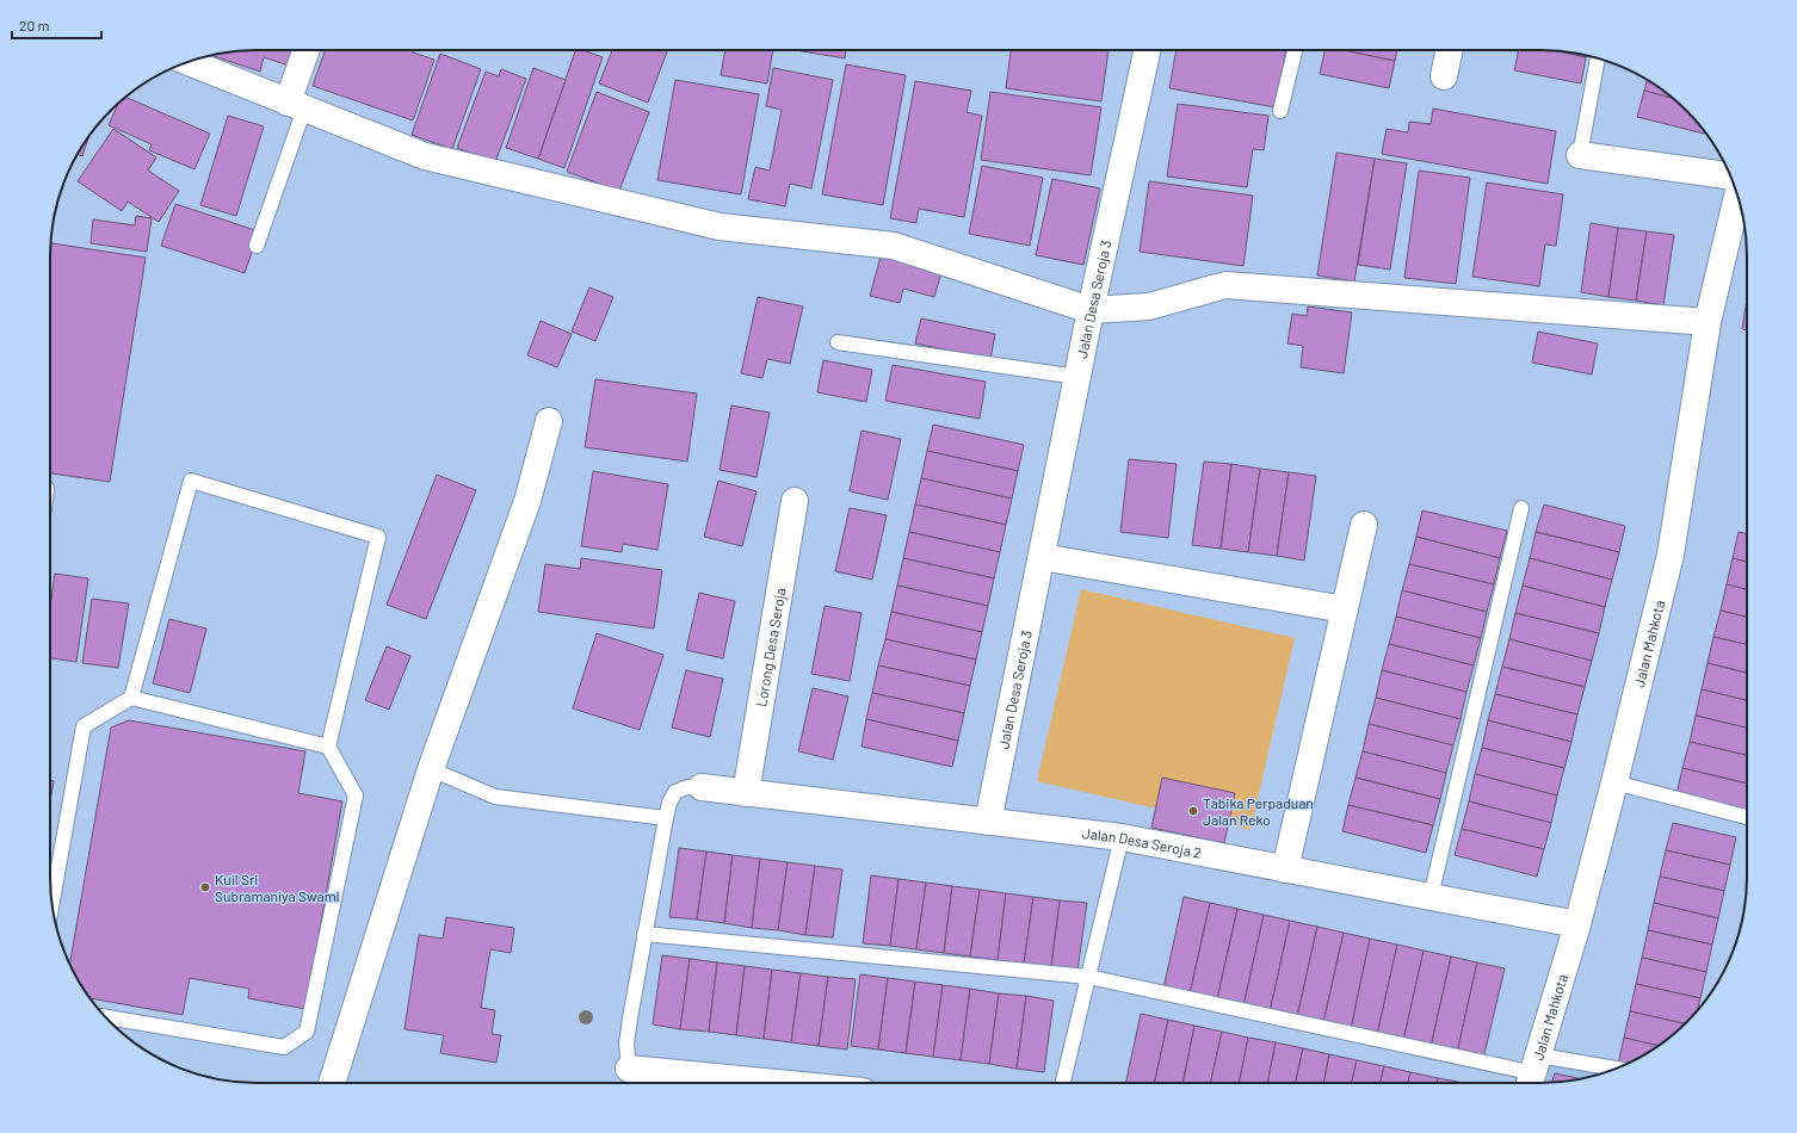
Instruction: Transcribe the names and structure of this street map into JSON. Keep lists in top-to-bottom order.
{
  "streets": {
    "street": [
      "Jalan Desa Seroja 3",
      "Jalan Mahkota",
      "Lorong Desa Seroja",
      "Jalan Desa Seroja 2"
    ]
  },
  "crossings": [
    ["Jalan Desa Seroja 3", "Jalan Desa Seroja 2"],
    ["Jalan Mahkota", "Jalan Desa Seroja 2"],
    ["Lorong Desa Seroja", "Jalan Desa Seroja 2"]
  ],
  "places": ["Tabika Perpaduan Jalan Reko", "Kuil Sri Subramaniya Swami"],
  "scale_bar": "20 m"
}
